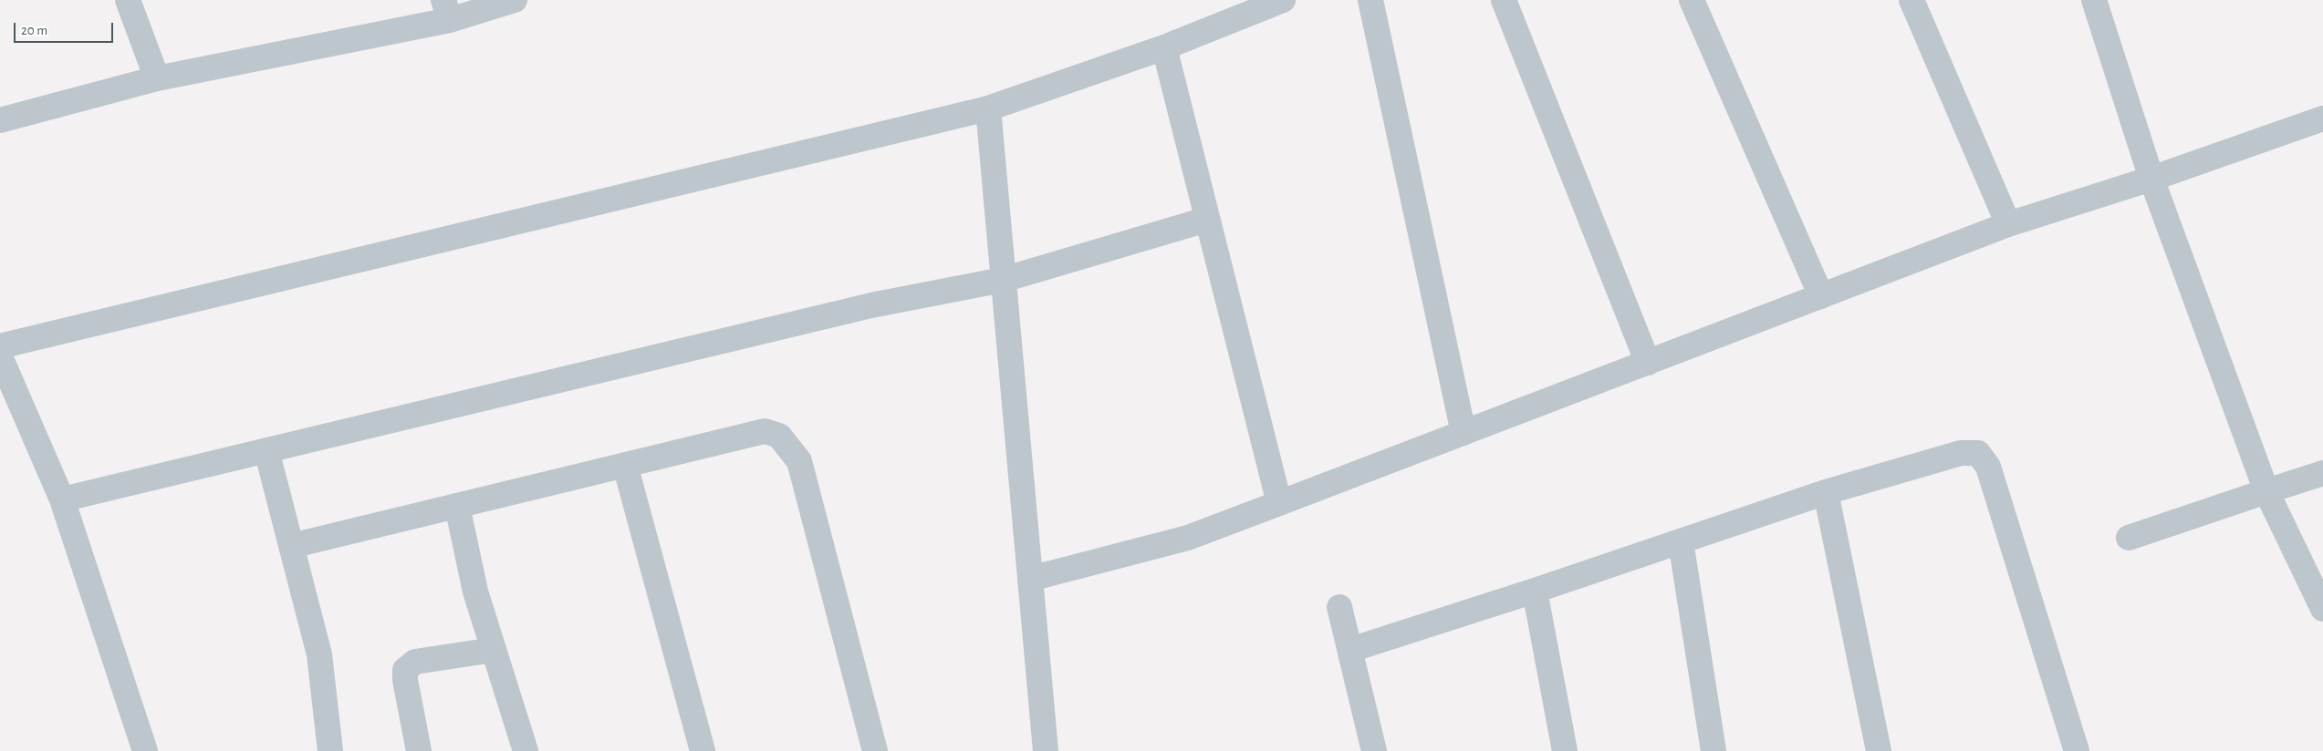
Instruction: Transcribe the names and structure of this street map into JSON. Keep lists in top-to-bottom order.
{
  "scale_bar": "20 m"
}
